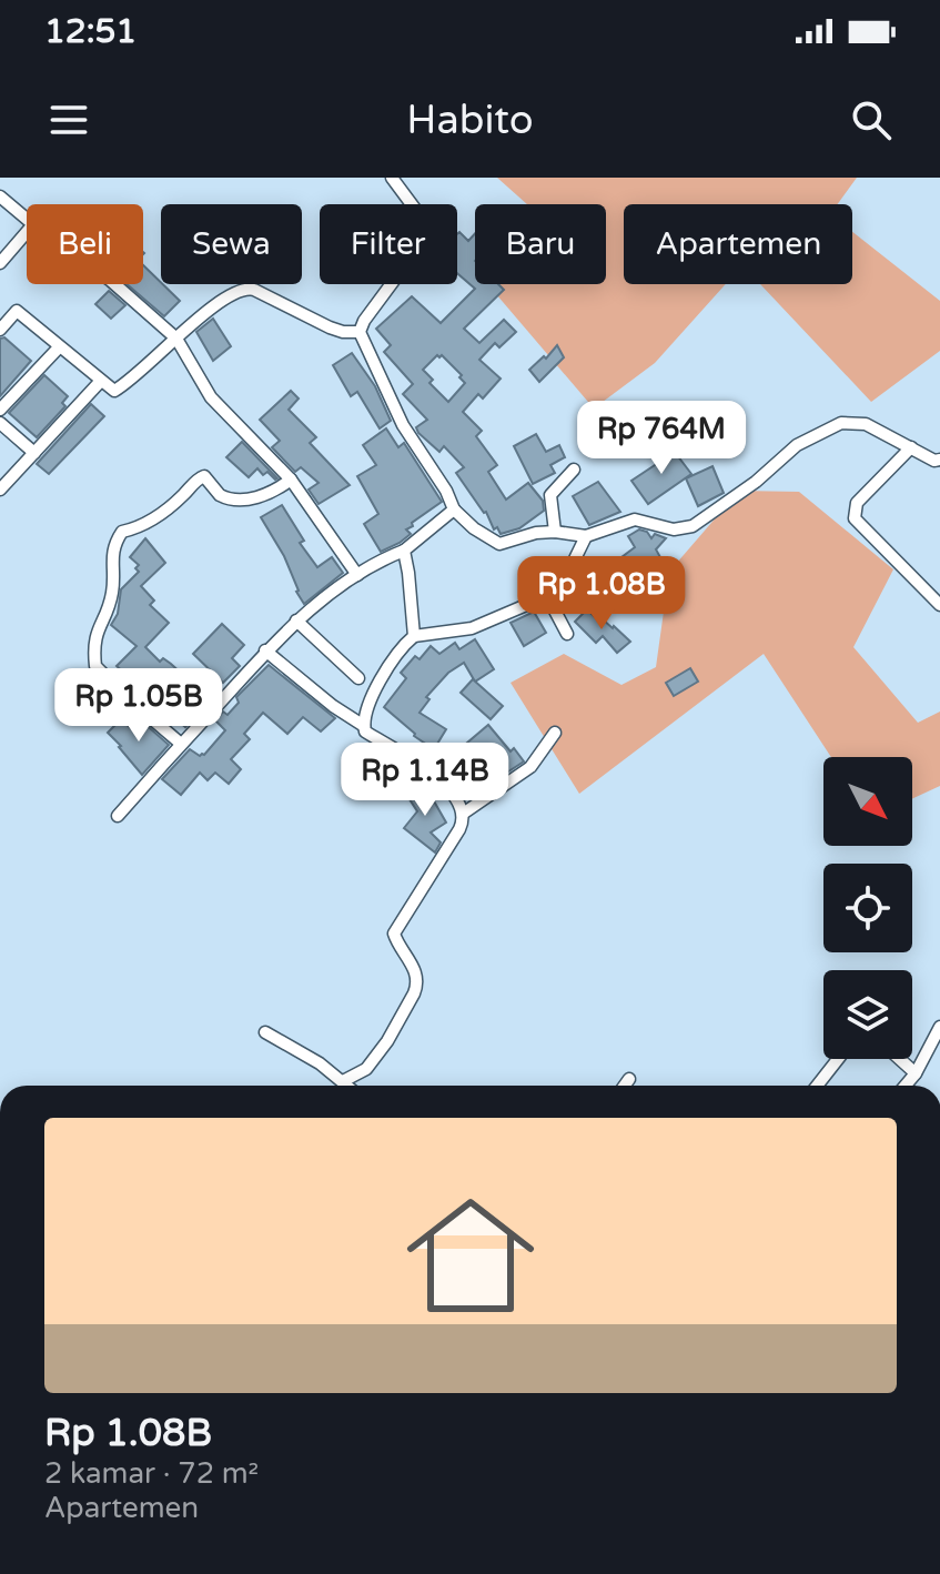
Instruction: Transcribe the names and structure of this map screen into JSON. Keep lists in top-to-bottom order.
{
  "north": "bottom right",
  "page": {
    "status": "12:51",
    "header": "Habito",
    "chip": [
      "Beli",
      "Sewa",
      "Filter",
      "Baru",
      "Apartemen"
    ],
    "price": [
      "Rp 764M",
      "Rp 1.08B",
      "Rp 1.05B",
      "Rp 1.14B"
    ],
    "list": [
      {
        "name": "Rp 1.08B",
        "note": "2 kamar · 72 m² · Apartemen"
      }
    ]
  }
}
